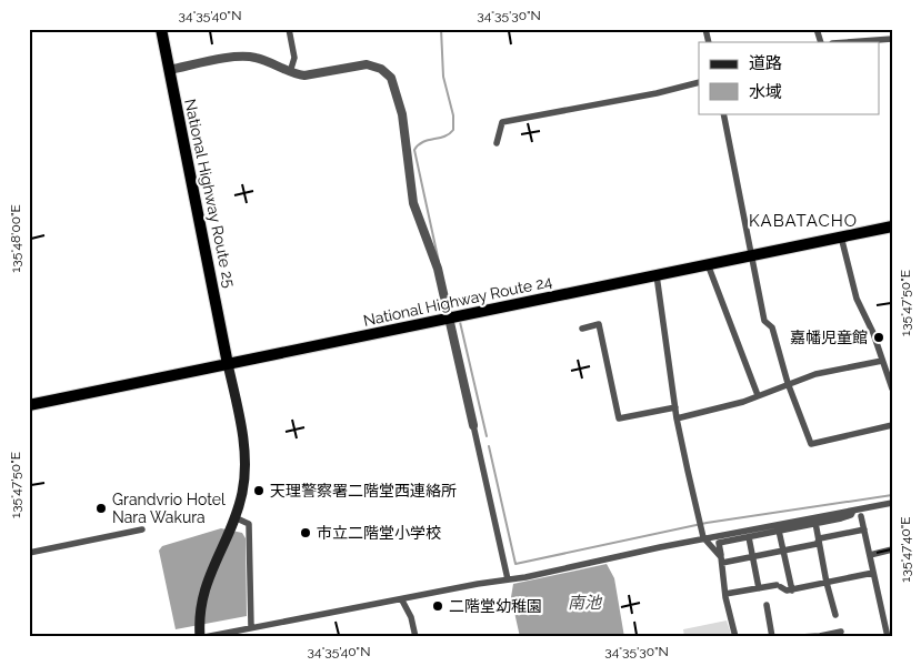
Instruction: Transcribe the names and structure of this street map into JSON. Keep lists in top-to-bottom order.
{
  "streets": {
    "highway": ["National Highway Route 25", "National Highway Route 24"]
  },
  "crossings": [
    ["National Highway Route 25", "National Highway Route 24"]
  ],
  "districts": ["KABATACHO"],
  "water": ["南池"],
  "places": [
    "嘉幡児童館",
    "天理警察署二階堂西連絡所",
    "Grandvrio Hotel Nara Wakura",
    "市立二階堂小学校",
    "二階堂幼稚園"
  ],
  "legend": ["道路", "水域"],
  "coordinates": [
    "34°35'40\"N",
    "34°35'30\"N",
    "135°48'00\"E",
    "135°47'50\"E",
    "135°47'40\"E"
  ]
}
